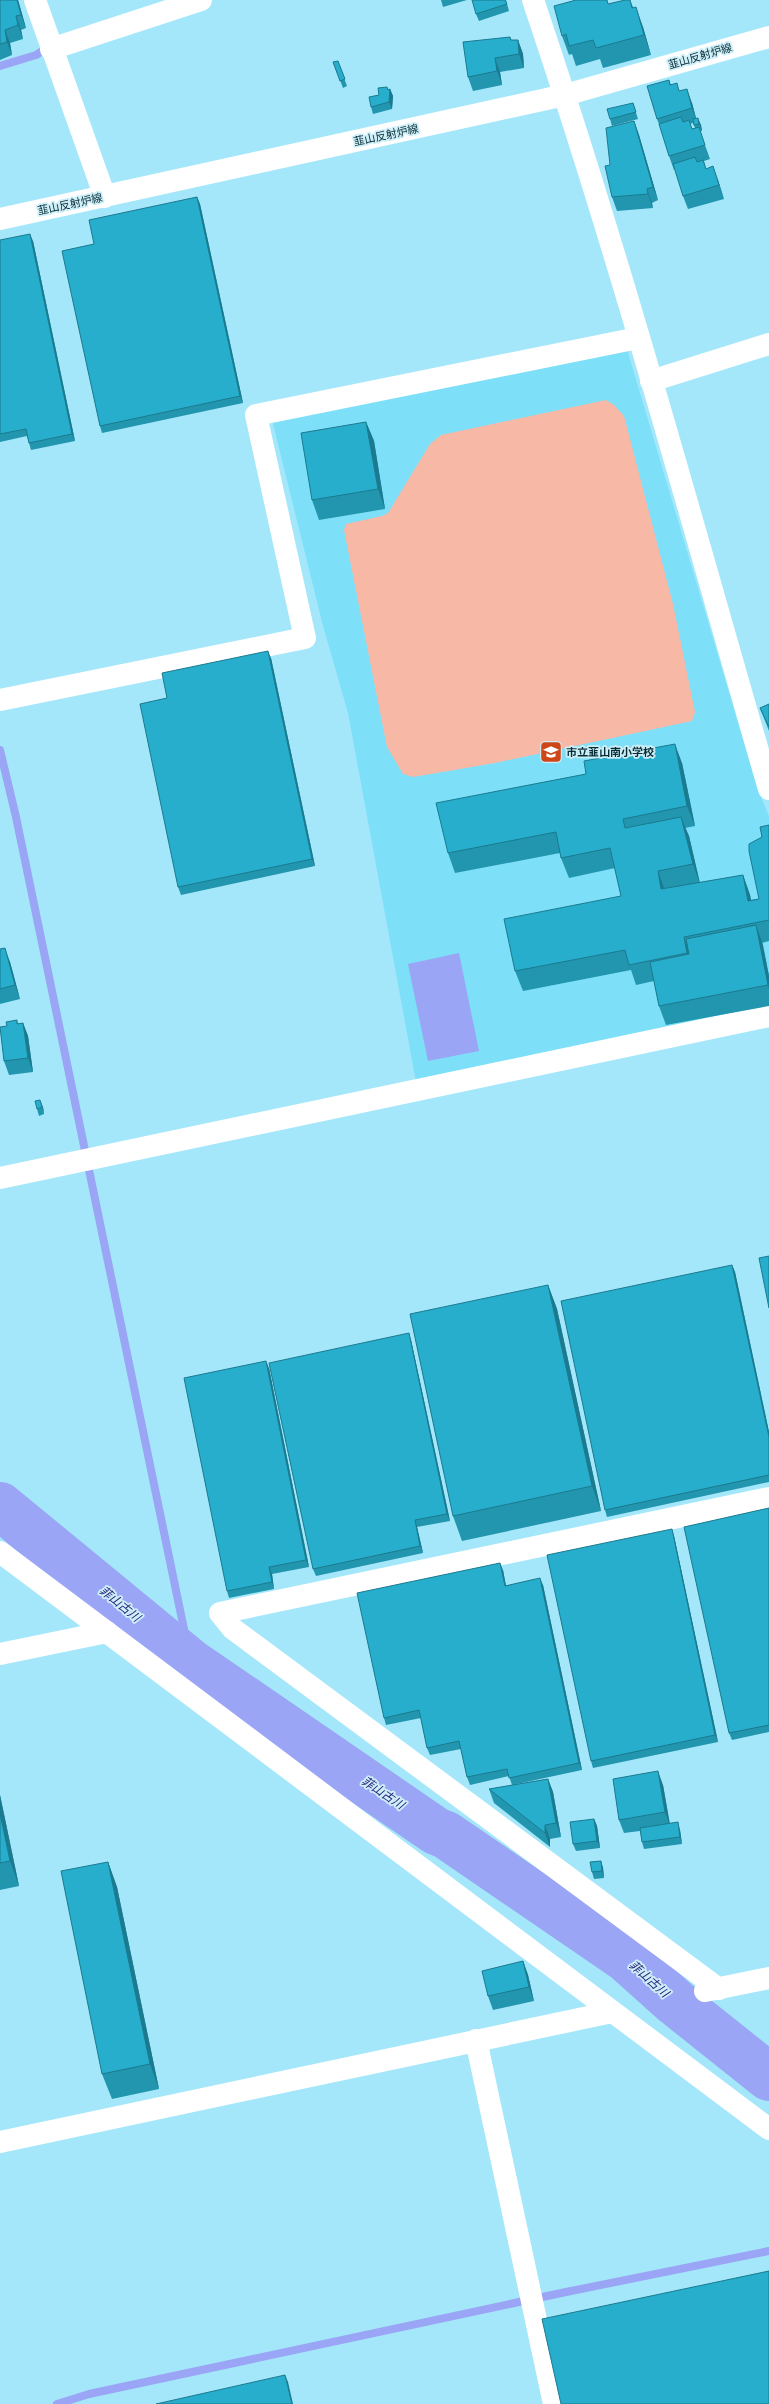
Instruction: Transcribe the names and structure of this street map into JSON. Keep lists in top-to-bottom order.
{
  "streets": {
    "street": ["韮山反射炉線"]
  },
  "water": ["菲山古川"],
  "places": {
    "school or university": ["市立韮山南小学校"]
  }
}
